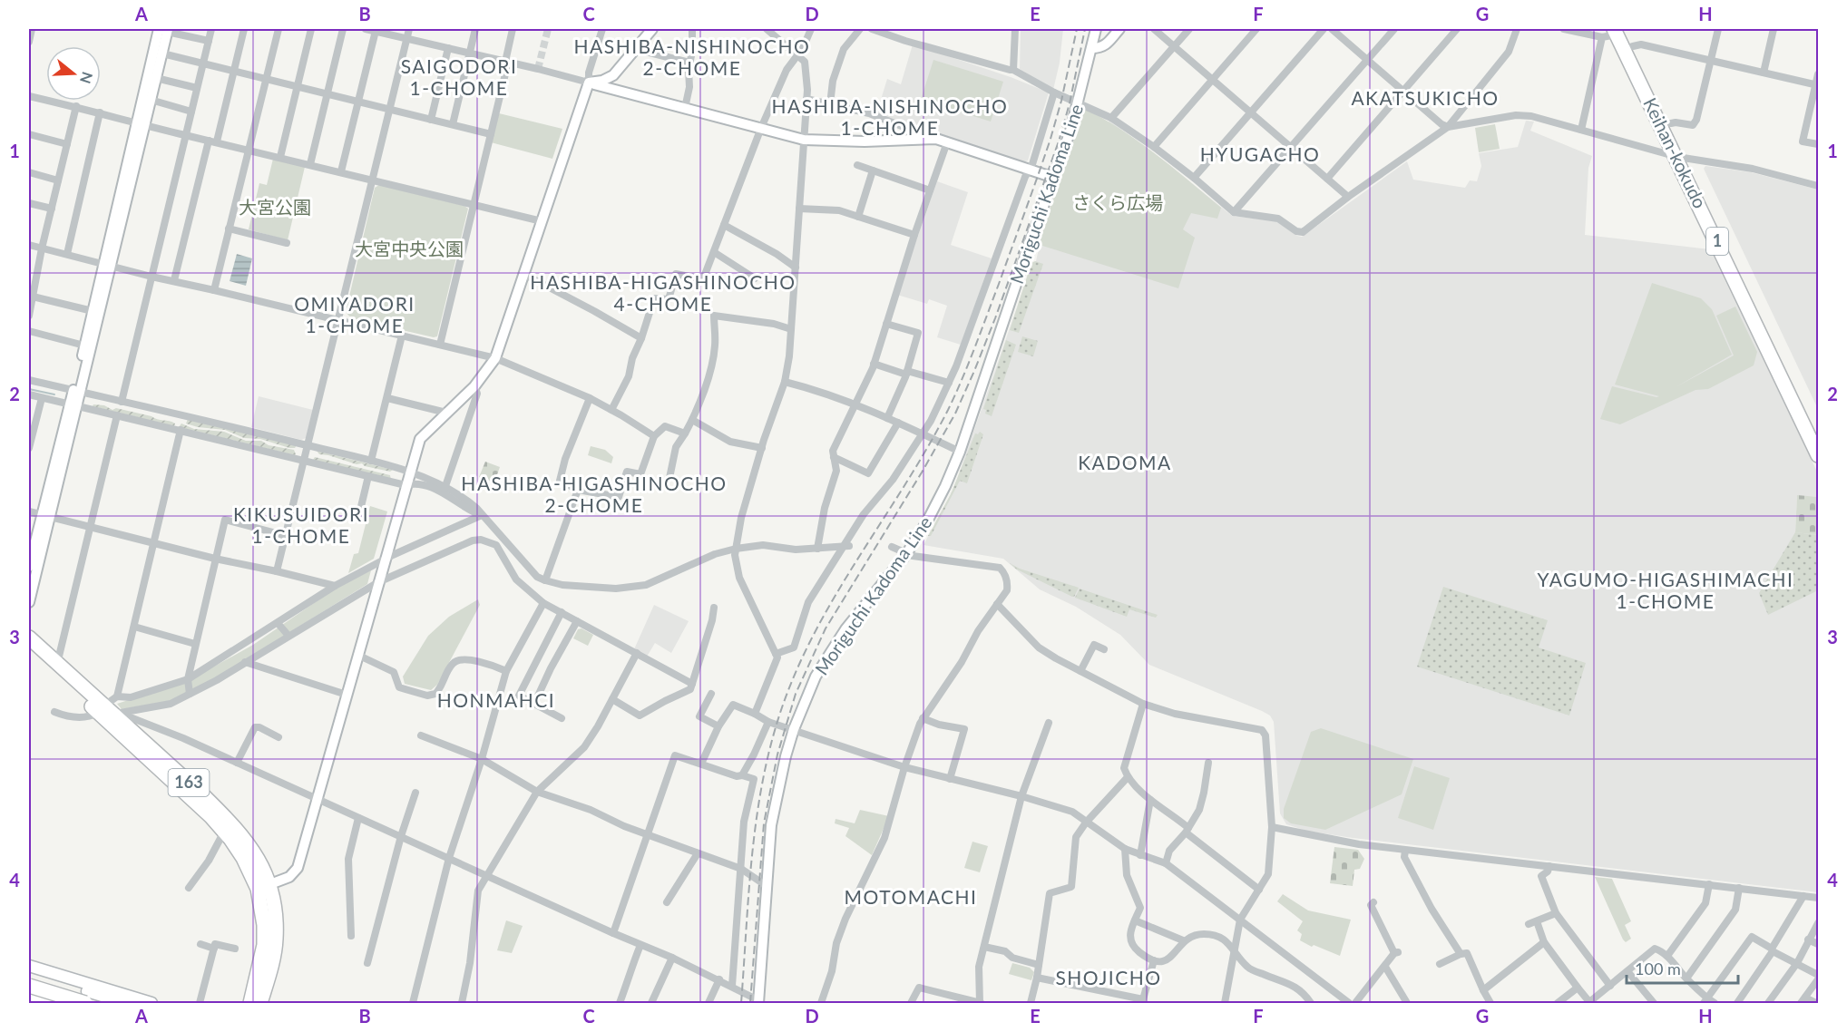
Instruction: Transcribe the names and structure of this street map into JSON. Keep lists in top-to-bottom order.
{
  "streets": {
    "highway": ["Keihan-kokudo", "1", "163"],
    "street": ["Moriguchi Kadoma Line"]
  },
  "districts": [
    "HASHIBA-NISHINOCHO 2-CHOME",
    "SAIGODORI 1-CHOME",
    "AKATSUKICHO",
    "HASHIBA-NISHINOCHO 1-CHOME",
    "HYUGACHO",
    "HASHIBA-HIGASHINOCHO 4-CHOME",
    "OMIYADORI 1-CHOME",
    "KADOMA",
    "HASHIBA-HIGASHINOCHO 2-CHOME",
    "KIKUSUIDORI 1-CHOME",
    "YAGUMO-HIGASHIMACHI 1-CHOME",
    "HONMAHCI",
    "MOTOMACHI",
    "SHOJICHO"
  ],
  "parks": ["さくら広場", "大宮公園", "大宮中央公園"],
  "scale_bar": "100 m",
  "north": "right",
  "grid": {
    "columns": [
      "A",
      "B",
      "C",
      "D",
      "E",
      "F",
      "G",
      "H"
    ],
    "rows": [
      "1",
      "2",
      "3",
      "4"
    ]
  }
}
